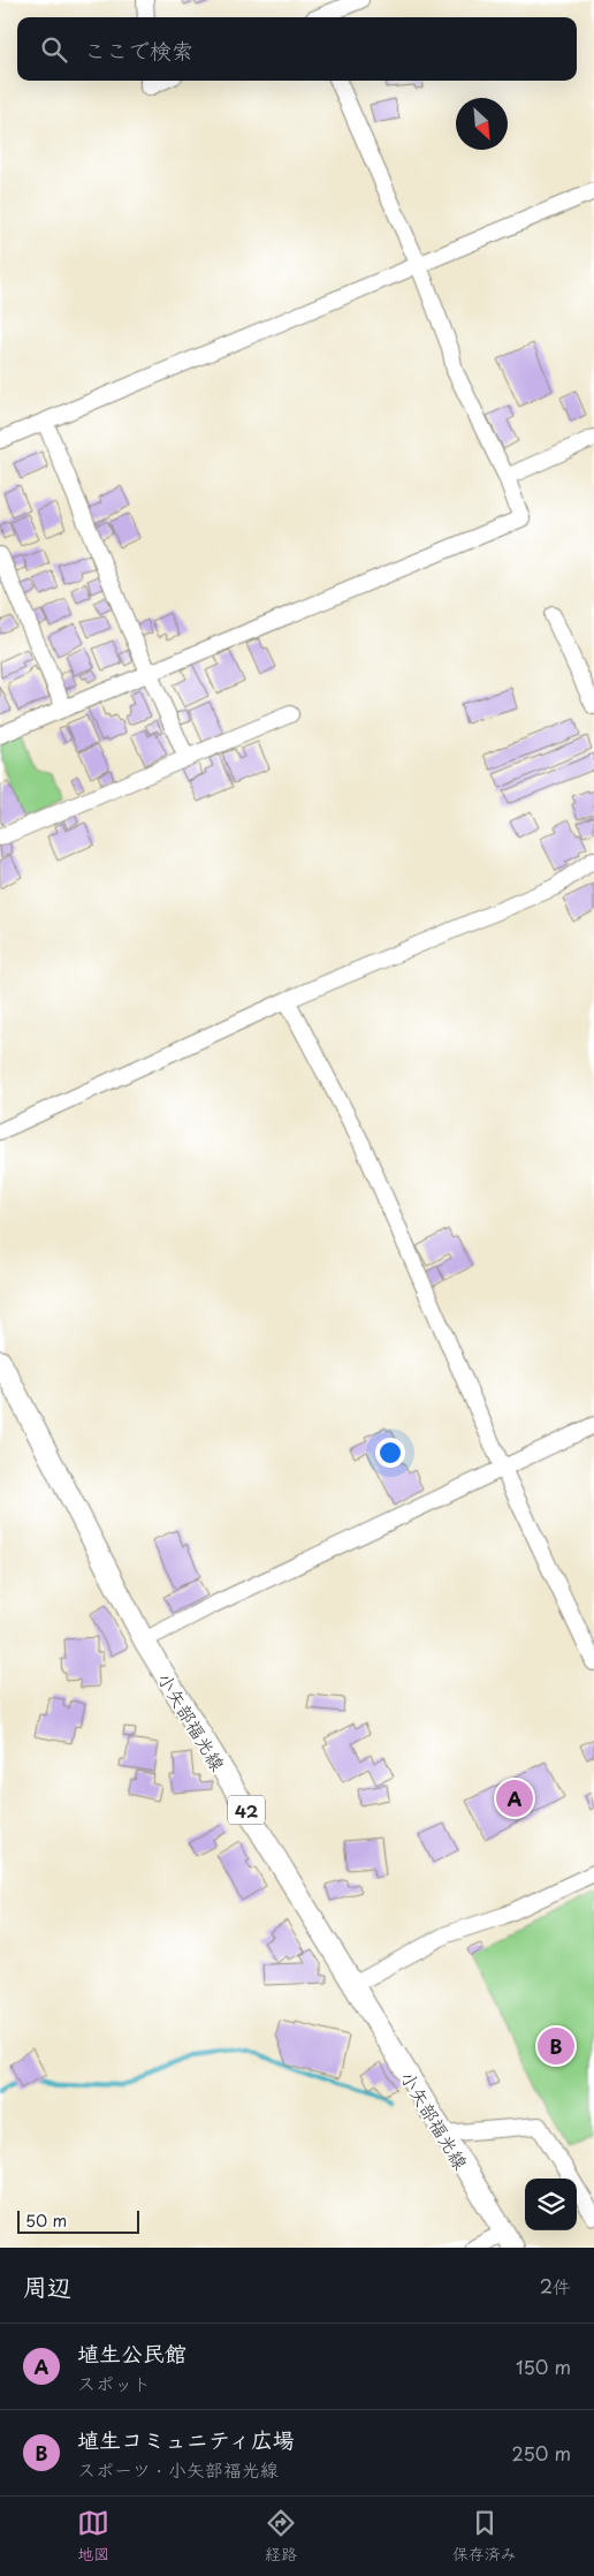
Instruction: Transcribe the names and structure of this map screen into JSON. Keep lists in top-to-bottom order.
{
  "streets": {
    "main road": ["小矢部福光線", "42"]
  },
  "scale_bar": "50 m",
  "north": "bottom right",
  "page": {
    "search": "ここで検索",
    "pins": ["A", "B"],
    "scale": "50 m",
    "heading": ["周辺", "2件"],
    "list": [
      {
        "mark": "A",
        "name": "埴生公民館",
        "note": "スポット",
        "value": "150 m"
      },
      {
        "mark": "B",
        "name": "埴生コミュニティ広場",
        "note": "スポーツ · 小矢部福光線",
        "value": "250 m"
      }
    ],
    "nav": ["地図", "経路", "保存済み"]
  }
}
